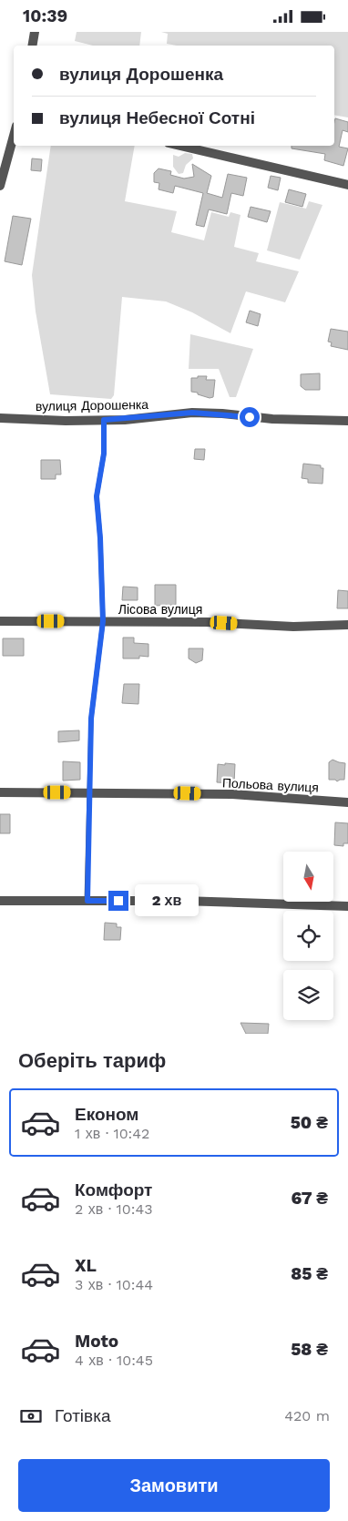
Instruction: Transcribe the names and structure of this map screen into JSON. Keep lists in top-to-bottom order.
{
  "streets": {
    "street": ["вулиця Дорошенка", "Лісова вулиця", "Польова вулиця"]
  },
  "north": "bottom",
  "page": {
    "status": "10:39",
    "banner": ["вулиця Дорошенка", "вулиця Небесної Сотні"],
    "bubble": "2 хв",
    "heading": "Оберіть тариф",
    "list": [
      {
        "name": "Економ",
        "note": "1 хв · 10:42",
        "value": "50 ₴"
      },
      {
        "name": "Комфорт",
        "note": "2 хв · 10:43",
        "value": "67 ₴"
      },
      {
        "name": "XL",
        "note": "3 хв · 10:44",
        "value": "85 ₴"
      },
      {
        "name": "Moto",
        "note": "4 хв · 10:45",
        "value": "58 ₴"
      }
    ],
    "pay": ["Готівка", "420 m"],
    "buttons": "Замовити"
  }
}
